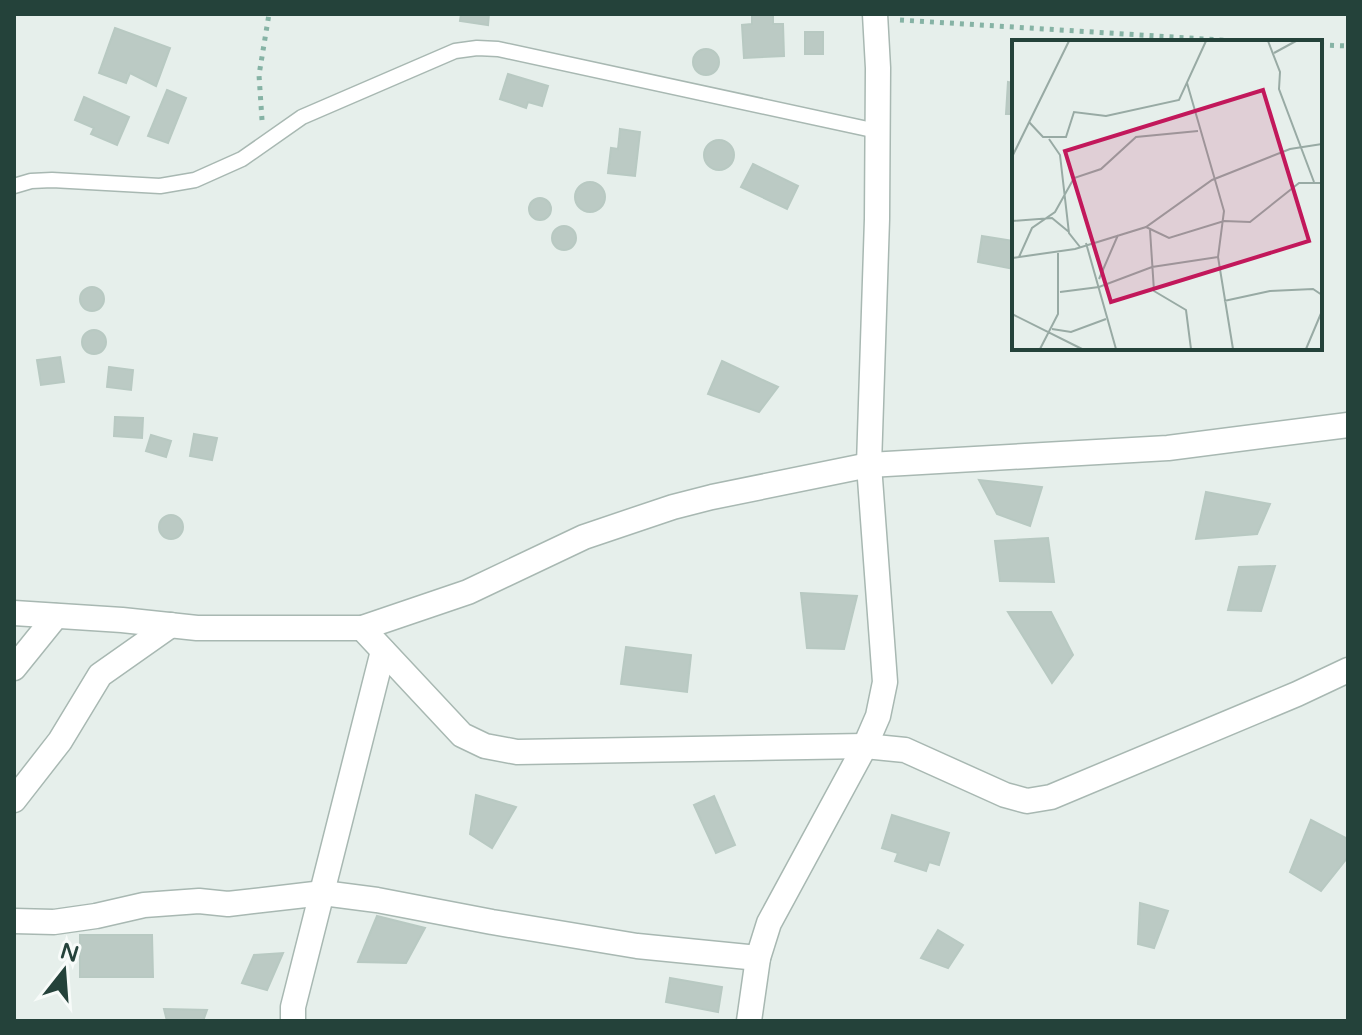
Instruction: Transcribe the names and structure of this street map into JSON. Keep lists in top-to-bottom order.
{
  "north": "top"
}
